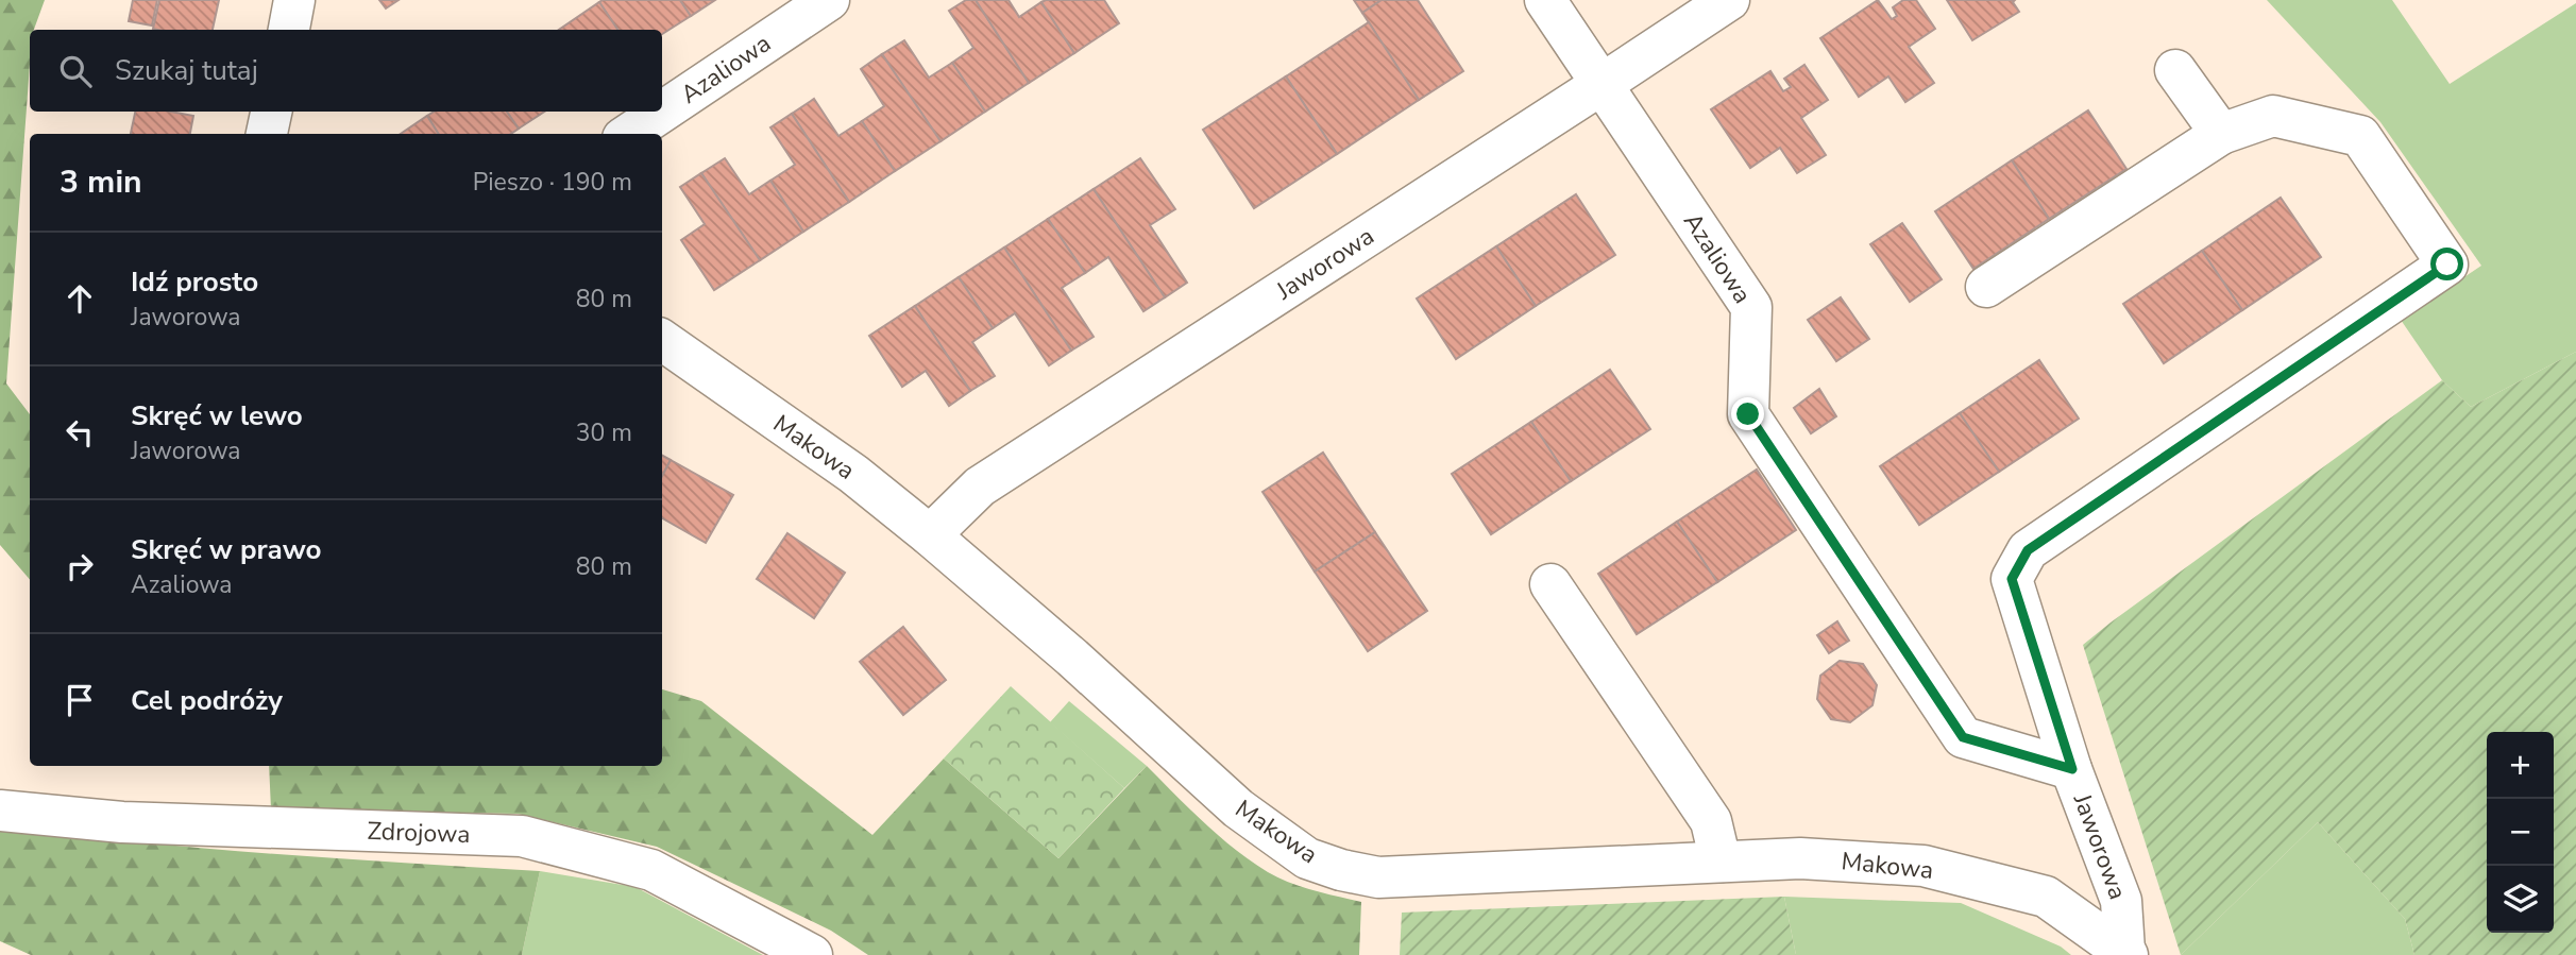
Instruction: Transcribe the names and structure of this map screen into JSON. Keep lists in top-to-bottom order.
{
  "streets": {
    "street": [
      "Azaliowa",
      "Jaworowa",
      "Makowa",
      "Zdrojowa"
    ]
  },
  "crossings": [
    ["Azaliowa", "Jaworowa"],
    ["Jaworowa", "Makowa"]
  ],
  "page": {
    "search": "Szukaj tutaj",
    "heading": ["3 min", "Pieszo · 190 m"],
    "list": [
      ["Idź prosto", "Jaworowa", "80 m"],
      ["Skręć w lewo", "Jaworowa", "30 m"],
      ["Skręć w prawo", "Azaliowa", "80 m"],
      "Cel podróży"
    ],
    "map_buttons": ["+", "−"]
  }
}
